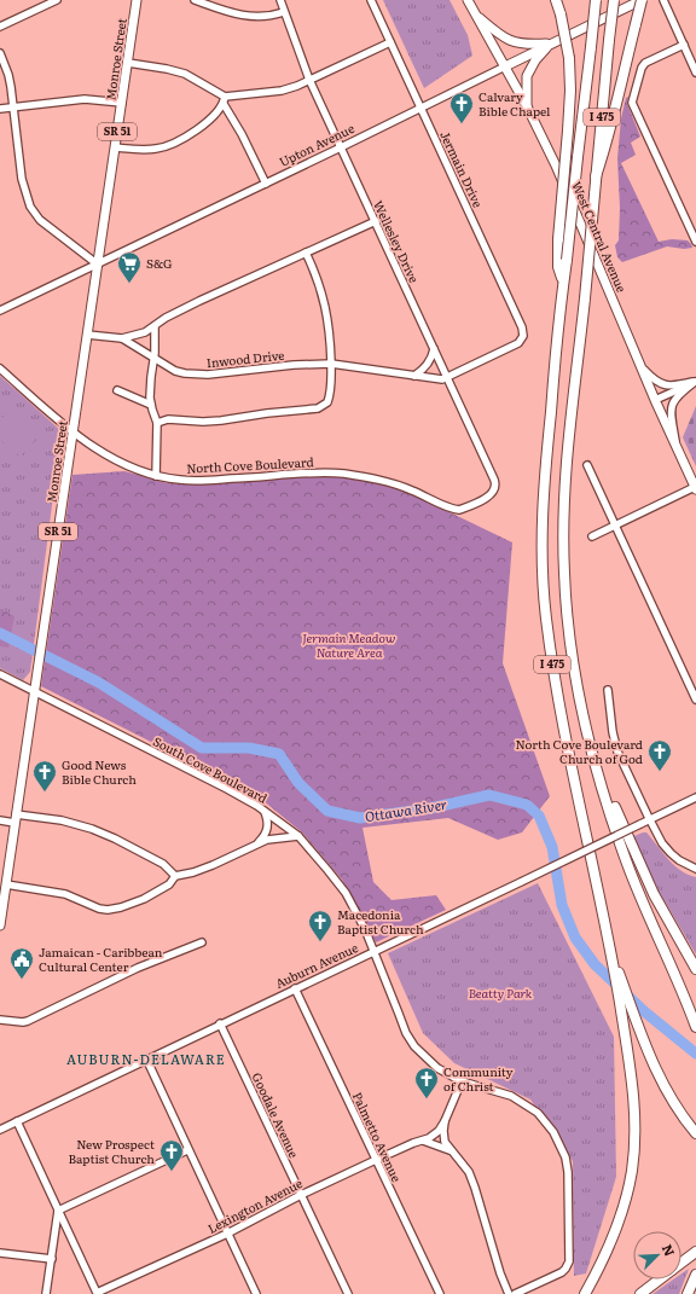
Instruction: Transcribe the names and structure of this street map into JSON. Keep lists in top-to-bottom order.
{
  "streets": {
    "highway": ["I 475"],
    "main road": [
      "Monroe Street",
      "SR 51",
      "Upton Avenue",
      "West Central Avenue"
    ],
    "street": [
      "Jermain Drive",
      "Wellesley Drive",
      "Inwood Drive",
      "North Cove Boulevard",
      "South Cove Boulevard",
      "Auburn Avenue",
      "Goodale Avenue",
      "Palmetto Avenue",
      "Lexington Avenue"
    ]
  },
  "crossings": [
    ["Monroe Street", "Upton Avenue"],
    ["Monroe Street", "Inwood Drive"],
    ["Monroe Street", "North Cove Boulevard"],
    ["Monroe Street", "South Cove Boulevard"],
    ["Upton Avenue", "Jermain Drive"],
    ["Upton Avenue", "West Central Avenue"],
    ["Upton Avenue", "Wellesley Drive"],
    ["Jermain Drive", "Inwood Drive"],
    ["Wellesley Drive", "Inwood Drive"],
    ["Wellesley Drive", "North Cove Boulevard"],
    ["South Cove Boulevard", "Auburn Avenue"],
    ["Auburn Avenue", "Goodale Avenue"],
    ["Auburn Avenue", "Palmetto Avenue"],
    ["Goodale Avenue", "Lexington Avenue"],
    ["Palmetto Avenue", "Lexington Avenue"]
  ],
  "districts": ["AUBURN-DELAWARE"],
  "water": ["Ottawa River"],
  "parks": ["Jermain Meadow Nature Area", "Beatty Park"],
  "places": {
    "church": [
      "Calvary Bible Chapel",
      "North Cove Boulevard Church of God",
      "Good News Bible Church",
      "Macedonia Baptist Church",
      "Community of Christ",
      "New Prospect Baptist Church"
    ],
    "supermarket": ["S&G"],
    "public building": ["Jamaican - Caribbean Cultural Center"]
  },
  "north": "top right"
}
